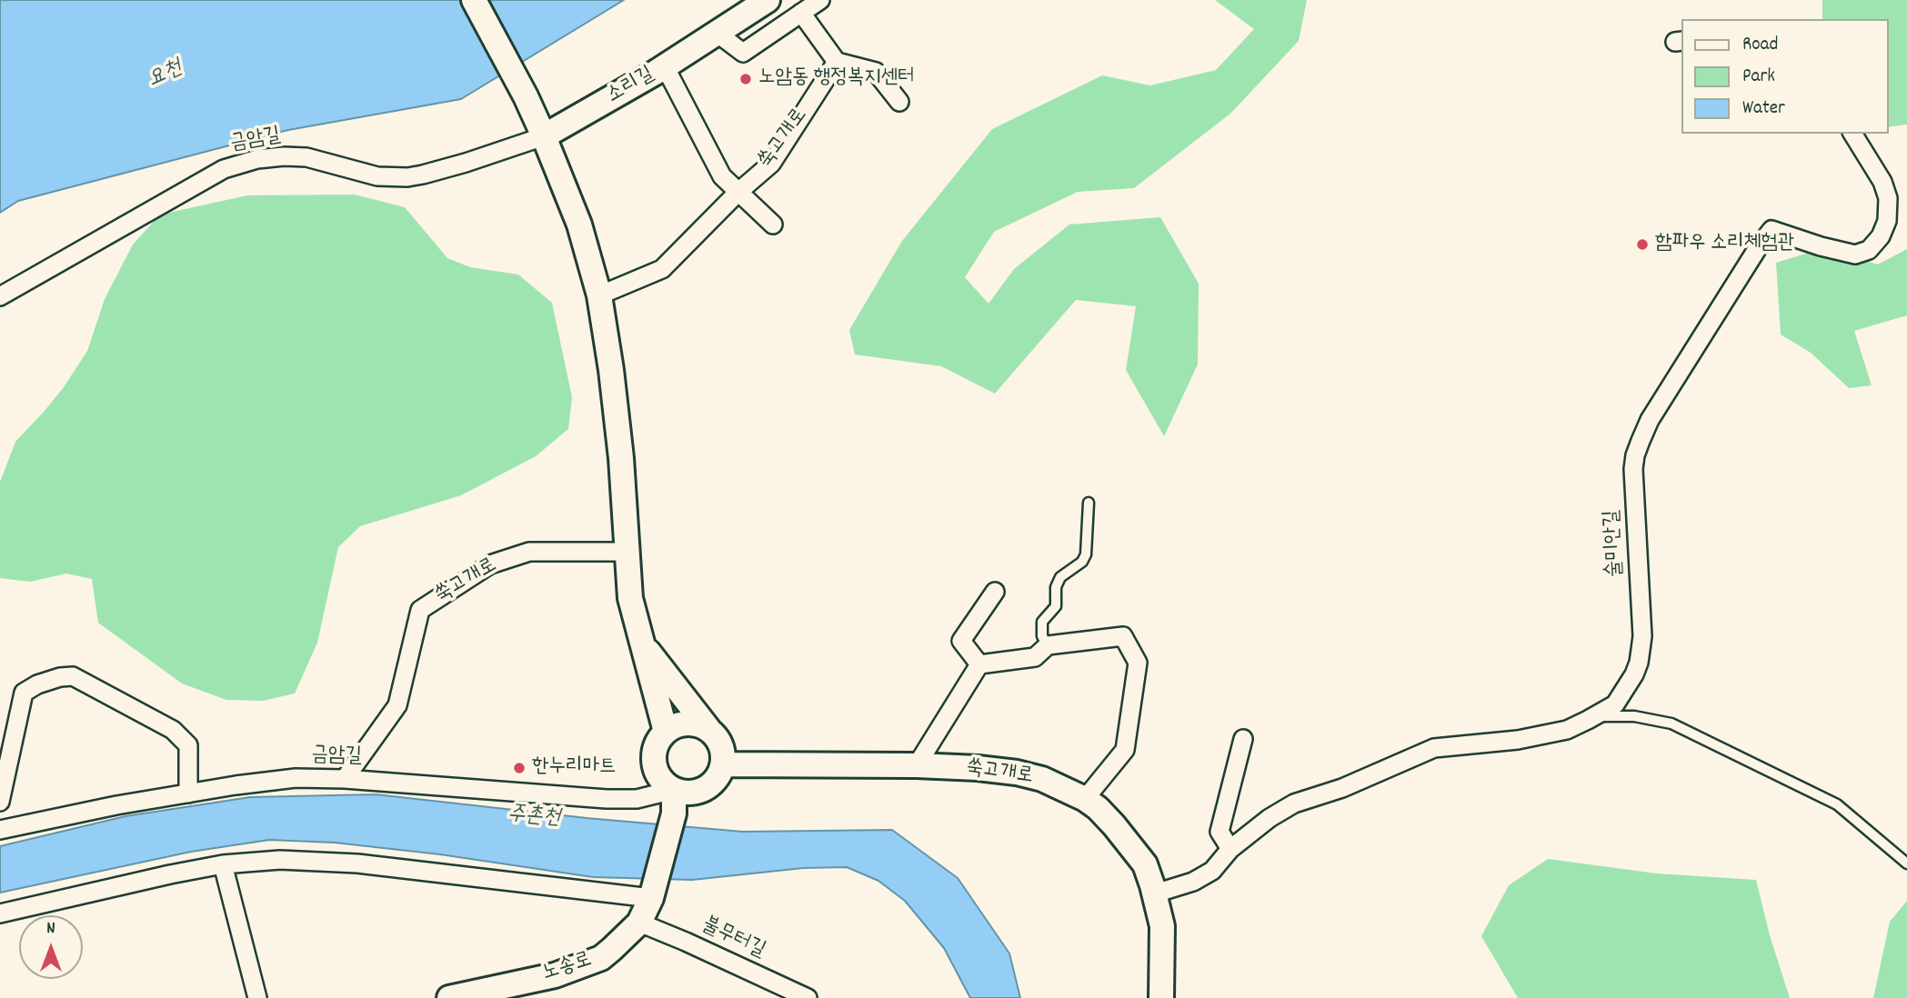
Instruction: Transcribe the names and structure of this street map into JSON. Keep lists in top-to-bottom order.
{
  "streets": {
    "main road": ["소리길", "쑥고개로", "노송로"],
    "street": ["금암길", "술미안길", "불무터길"]
  },
  "crossings": [
    ["소리길", "금암길"],
    ["쑥고개로", "금암길"],
    ["쑥고개로", "술미안길"],
    ["쑥고개로", "노송로"],
    ["금암길", "노송로"],
    ["불무터길", "노송로"]
  ],
  "water": ["요천", "주촌천"],
  "places": ["노암동 행정복지센터", "함파우 소리체험관", "한누리마트"],
  "legend": ["Road", "Park", "Water"],
  "north": "top"
}
